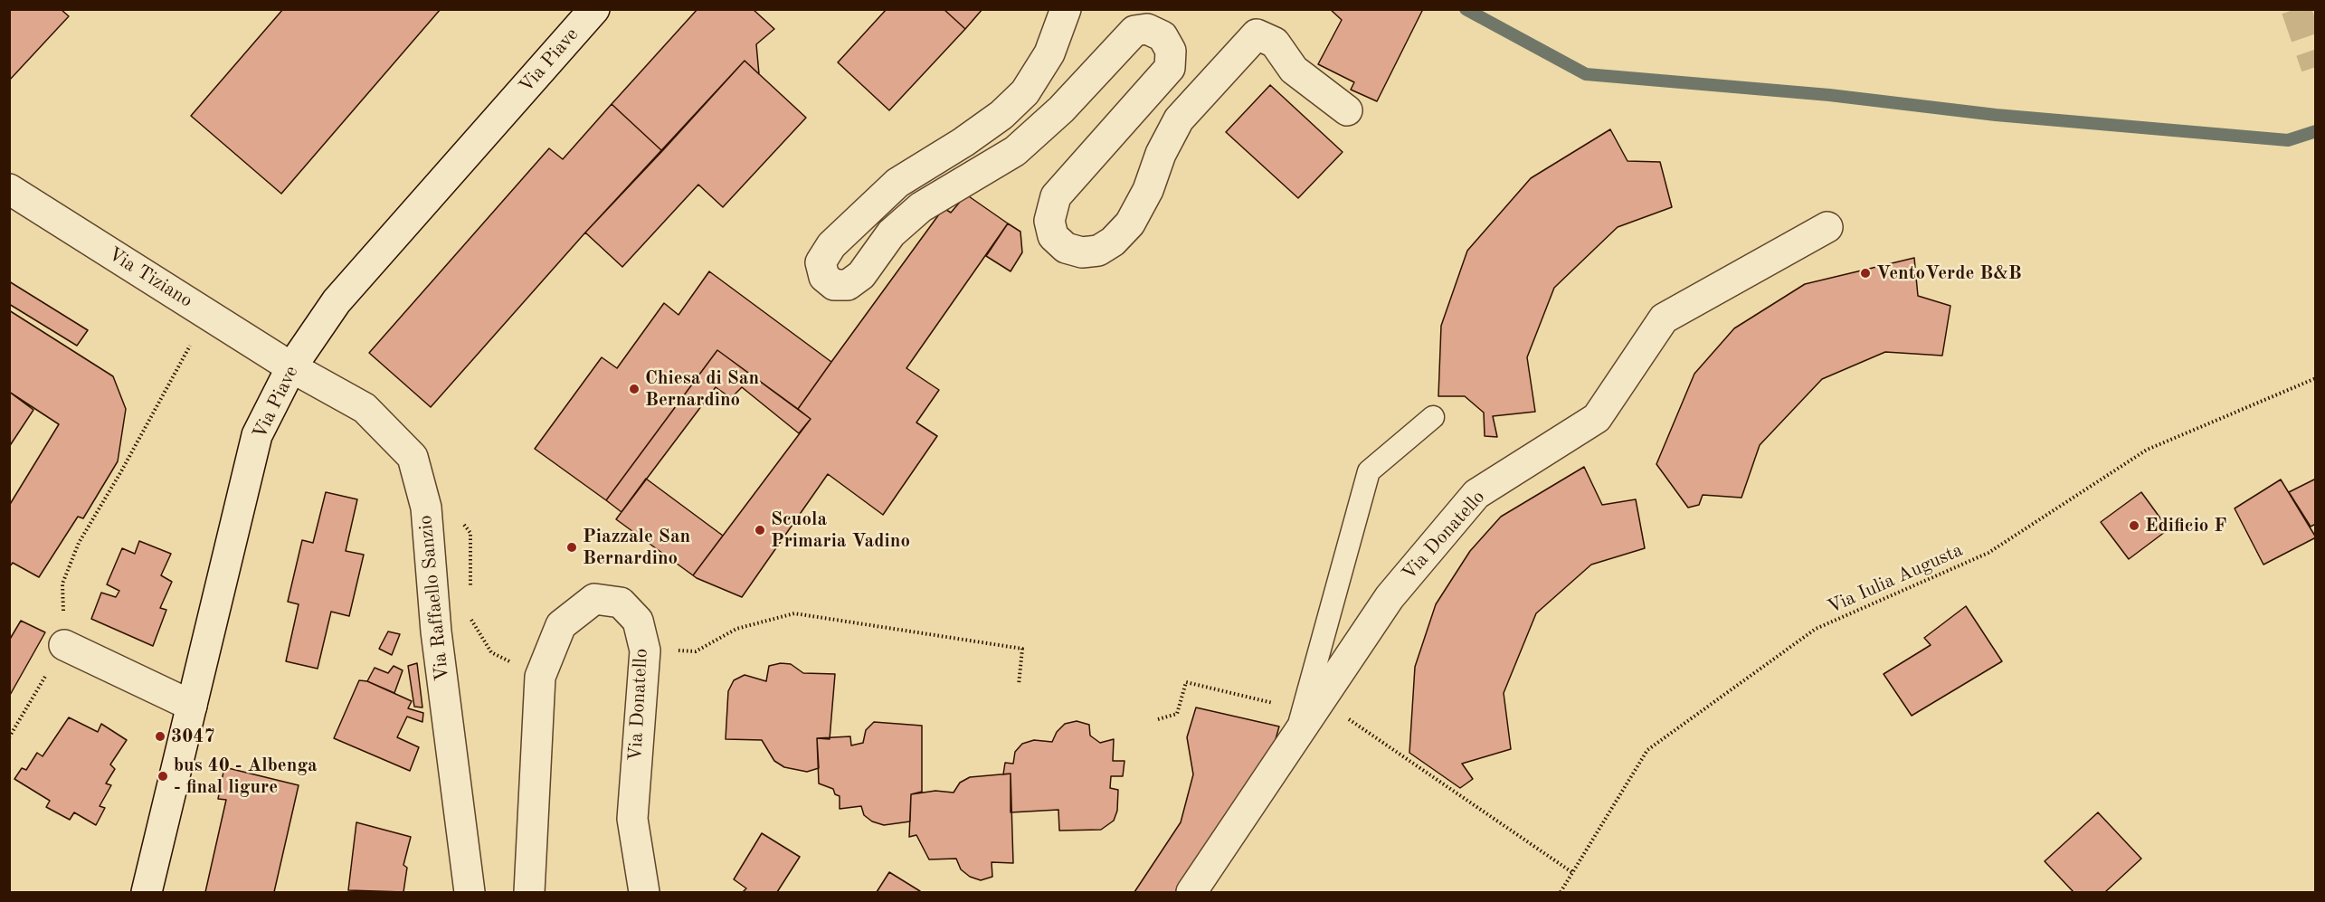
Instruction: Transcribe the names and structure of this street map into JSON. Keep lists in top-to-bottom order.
{
  "streets": {
    "street": [
      "Via Piave",
      "Via Tiziano",
      "Via Donatello",
      "Via Raffaello Sanzio"
    ],
    "path": ["Via Iulia Augusta"]
  },
  "crossings": [
    ["Via Piave", "Via Tiziano"],
    ["Via Piave", "Via Raffaello Sanzio"],
    ["Via Tiziano", "Via Raffaello Sanzio"]
  ],
  "places": [
    "VentoVerde B&B",
    "Chiesa di San Bernardino",
    "Edificio F",
    "Scuola Primaria Vadino",
    "Piazzale San Bernardino",
    "3047",
    "bus 40 - Albenga - final ligure"
  ]
}
